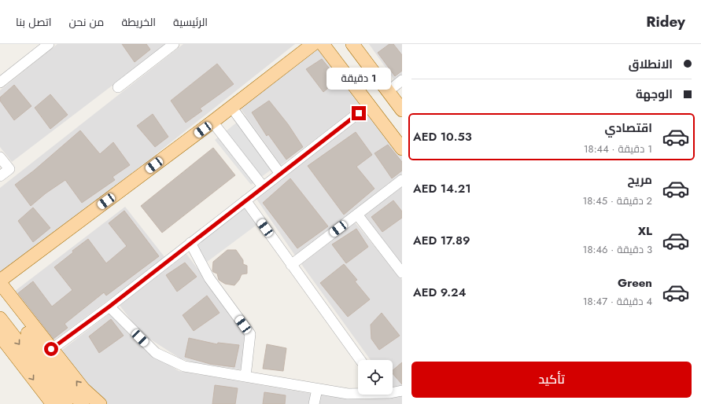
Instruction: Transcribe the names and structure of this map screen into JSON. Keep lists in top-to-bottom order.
{
  "page": {
    "header": "Ridey",
    "nav": [
      "الرئيسية",
      "الخريطة",
      "من نحن",
      "اتصل بنا"
    ],
    "banner": ["الانطلاق", "الوجهة"],
    "bubble": "1 دقيقة",
    "list": [
      {
        "name": "اقتصادي",
        "note": "1 دقيقة · 18:44",
        "value": "AED 10.53"
      },
      {
        "name": "مريح",
        "note": "2 دقيقة · 18:45",
        "value": "AED 14.21"
      },
      {
        "name": "XL",
        "note": "3 دقيقة · 18:46",
        "value": "AED 17.89"
      },
      {
        "name": "Green",
        "note": "4 دقيقة · 18:47",
        "value": "AED 9.24"
      }
    ],
    "buttons": "تأكيد"
  }
}
